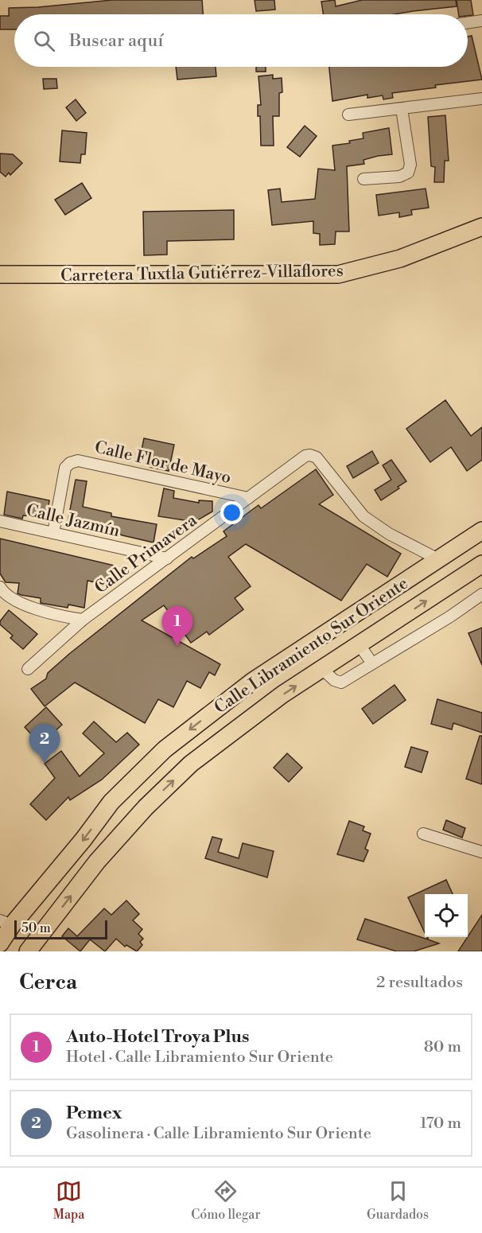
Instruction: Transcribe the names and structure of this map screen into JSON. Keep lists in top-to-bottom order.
{
  "streets": {
    "main road": ["Carretera Tuxtla Gutiérrez-Villaflores", "Calle Libramiento Sur Oriente"],
    "street": ["Calle Flor de Mayo", "Calle Jazmín", "Calle Primavera"]
  },
  "crossings": [
    ["Calle Flor de Mayo", "Calle Jazmín"],
    ["Calle Flor de Mayo", "Calle Primavera"],
    ["Calle Jazmín", "Calle Primavera"],
    ["Calle Primavera", "Calle Libramiento Sur Oriente"]
  ],
  "scale_bar": "50 m",
  "page": {
    "search": "Buscar aquí",
    "pins": ["1", "2"],
    "scale": "50 m",
    "heading": ["Cerca", "2 resultados"],
    "list": [
      {
        "mark": "1",
        "name": "Auto-Hotel Troya Plus",
        "note": "Hotel · Calle Libramiento Sur Oriente",
        "value": "80 m"
      },
      {
        "mark": "2",
        "name": "Pemex",
        "note": "Gasolinera · Calle Libramiento Sur Oriente",
        "value": "170 m"
      }
    ],
    "nav": ["Mapa", "Cómo llegar", "Guardados"]
  }
}
